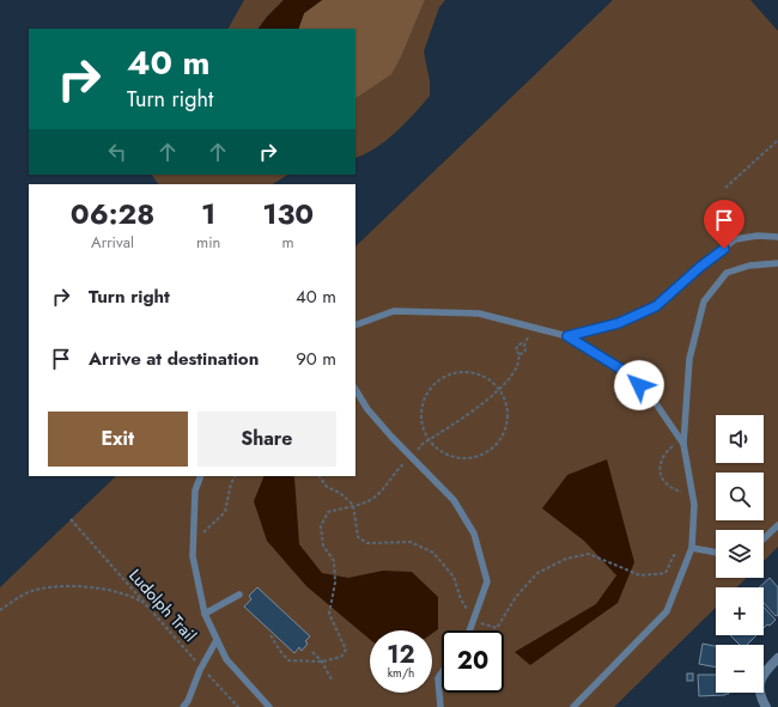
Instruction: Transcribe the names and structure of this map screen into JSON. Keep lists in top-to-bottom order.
{
  "streets": {
    "path": ["Ludolph Trail"]
  },
  "page": {
    "turn": ["40 m", "Turn right"],
    "eta": [
      "06:28",
      "Arrival",
      "1",
      "min",
      "130",
      "m"
    ],
    "list": [
      {
        "name": "Turn right",
        "value": "40 m"
      },
      {
        "name": "Arrive at destination",
        "value": "90 m"
      }
    ],
    "buttons": ["Exit", "Share"],
    "map_buttons": ["+", "−"],
    "speed": "12 km/h",
    "limit": "20"
  }
}
